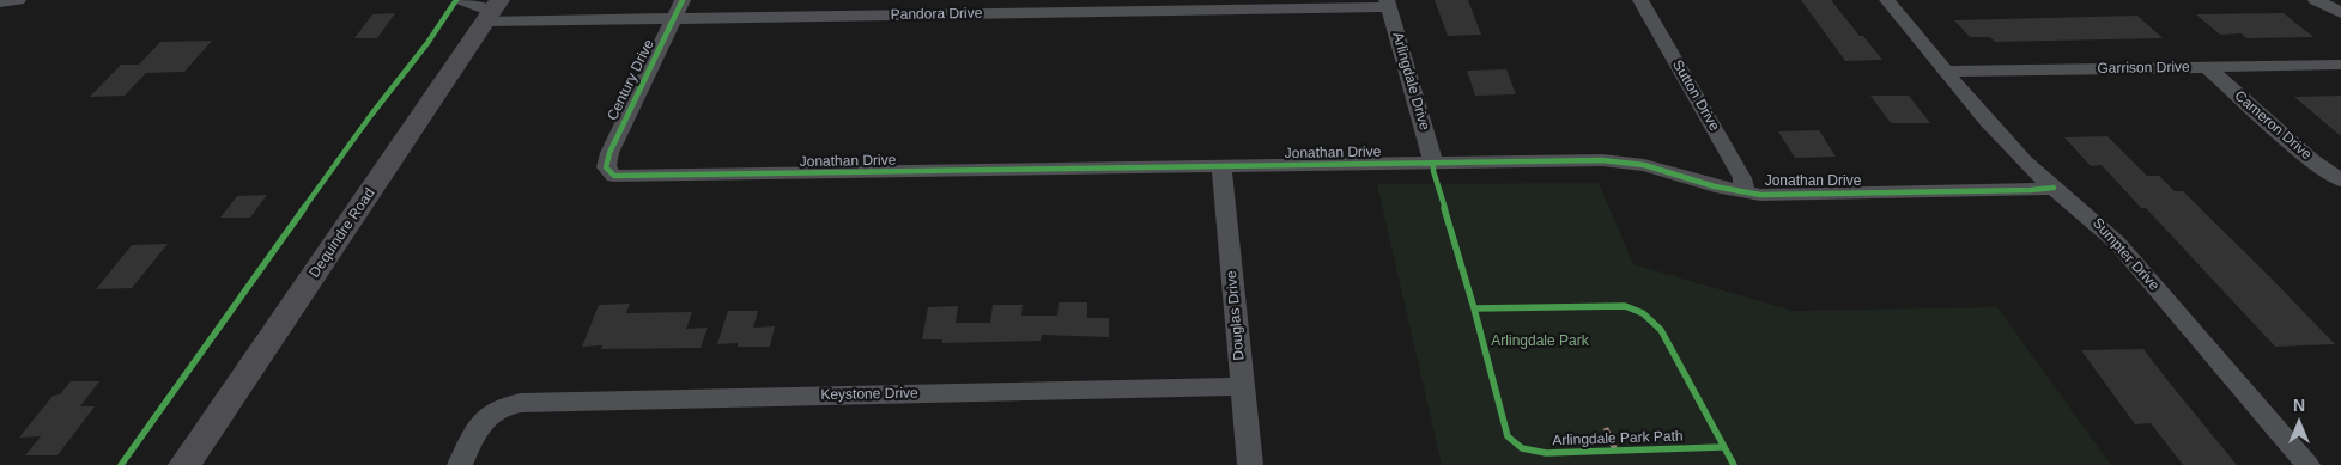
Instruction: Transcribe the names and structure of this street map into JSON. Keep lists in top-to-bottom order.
{
  "streets": {
    "main road": ["Dequindre Road"],
    "street": [
      "Pandora Drive",
      "Garrison Drive",
      "Century Drive",
      "Arlingdale Drive",
      "Sutton Drive",
      "Cameron Drive",
      "Jonathan Drive",
      "Sumpter Drive",
      "Douglas Drive",
      "Keystone Drive"
    ],
    "cycle path": ["Arlingdale Park Path"]
  },
  "crossings": [
    ["Pandora Drive", "Century Drive"],
    ["Pandora Drive", "Arlingdale Drive"],
    ["Pandora Drive", "Dequindre Road"],
    ["Garrison Drive", "Cameron Drive"],
    ["Garrison Drive", "Sumpter Drive"],
    ["Century Drive", "Jonathan Drive"],
    ["Arlingdale Drive", "Jonathan Drive"],
    ["Sutton Drive", "Jonathan Drive"],
    ["Jonathan Drive", "Sumpter Drive"],
    ["Jonathan Drive", "Douglas Drive"],
    ["Douglas Drive", "Keystone Drive"]
  ],
  "parks": ["Arlingdale Park"],
  "north": "top"
}
